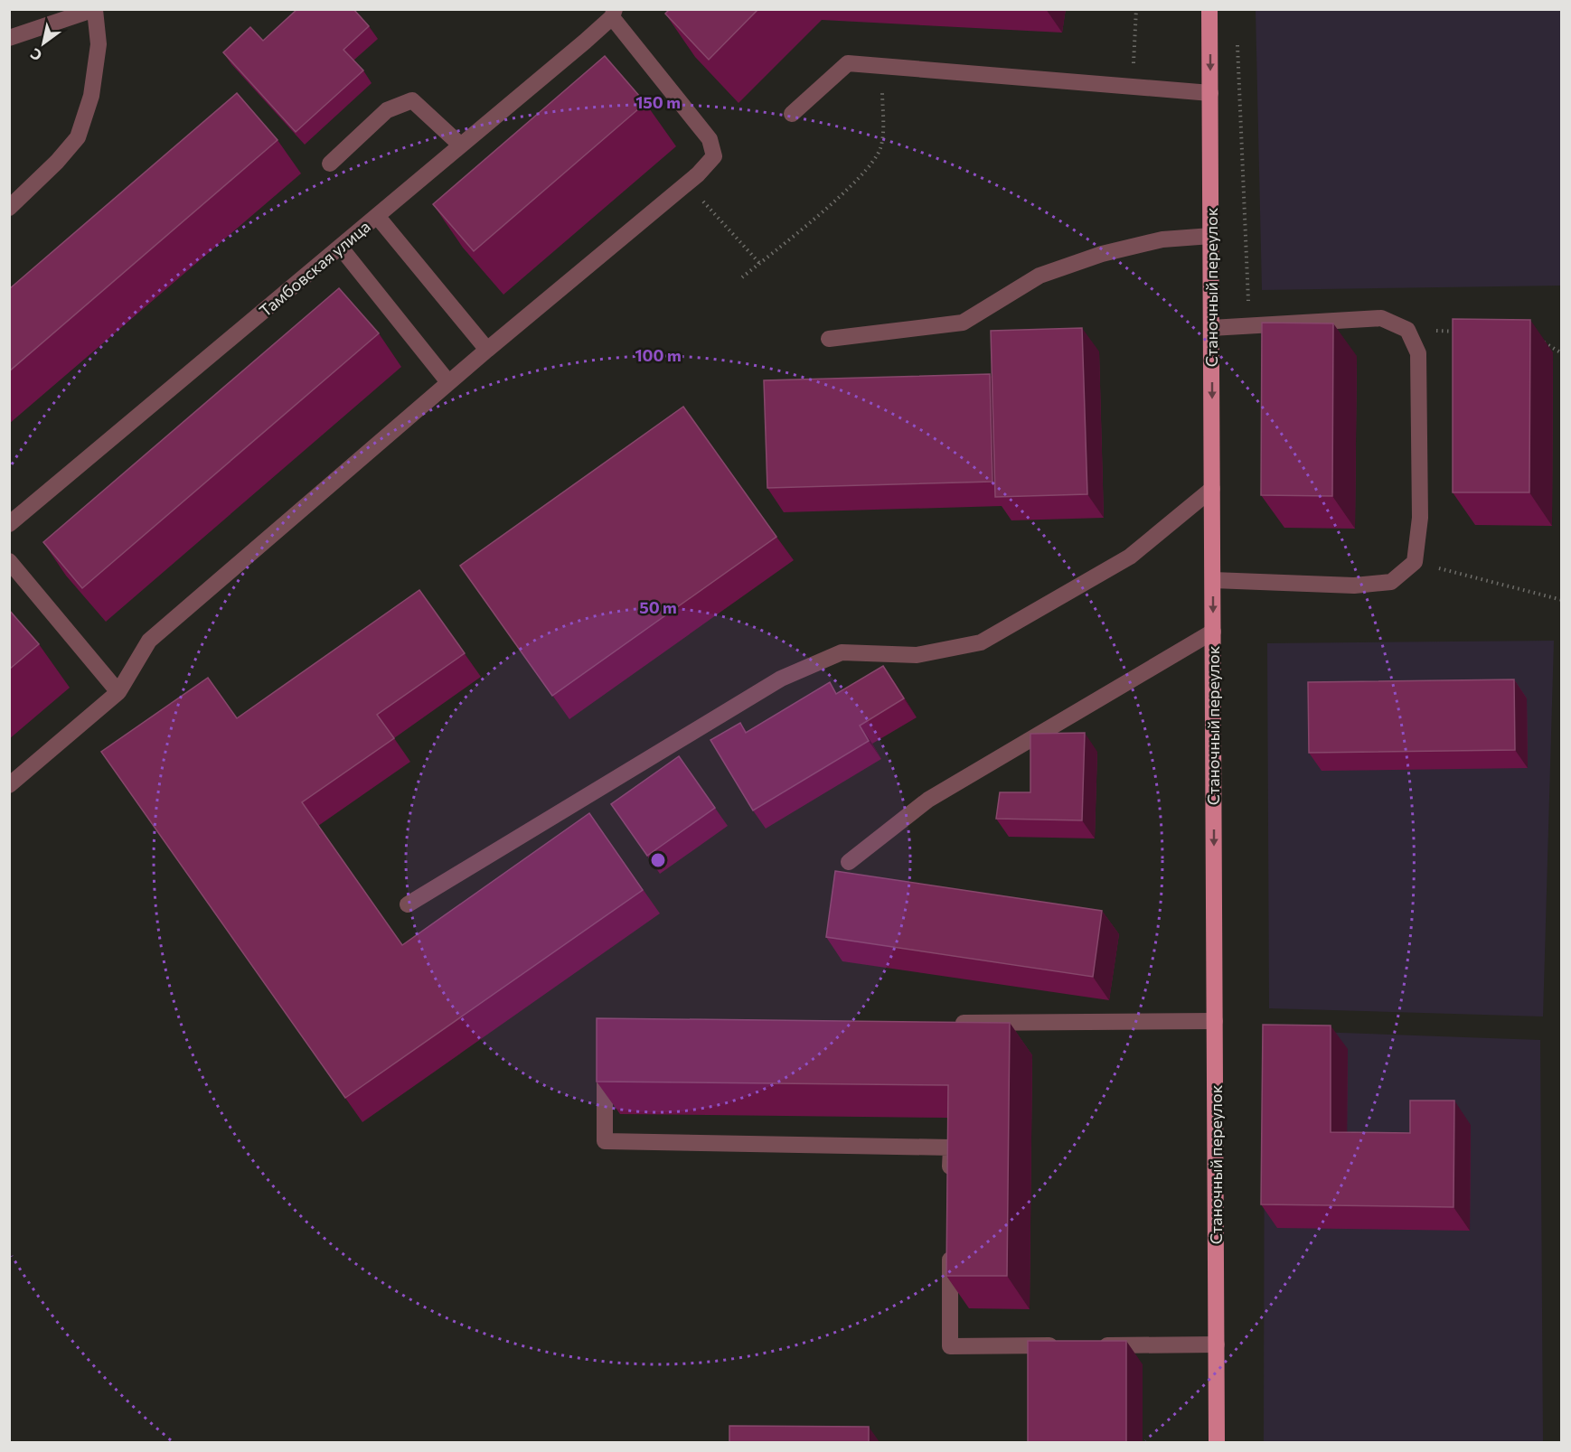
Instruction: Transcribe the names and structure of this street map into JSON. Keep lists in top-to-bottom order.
{
  "streets": {
    "main road": ["Станочный переулок"],
    "street": ["Тамбовская улица"]
  },
  "one_way": ["Станочный переулок"],
  "north": "bottom left",
  "rings": ["150 m", "100 m", "50 m"]
}
